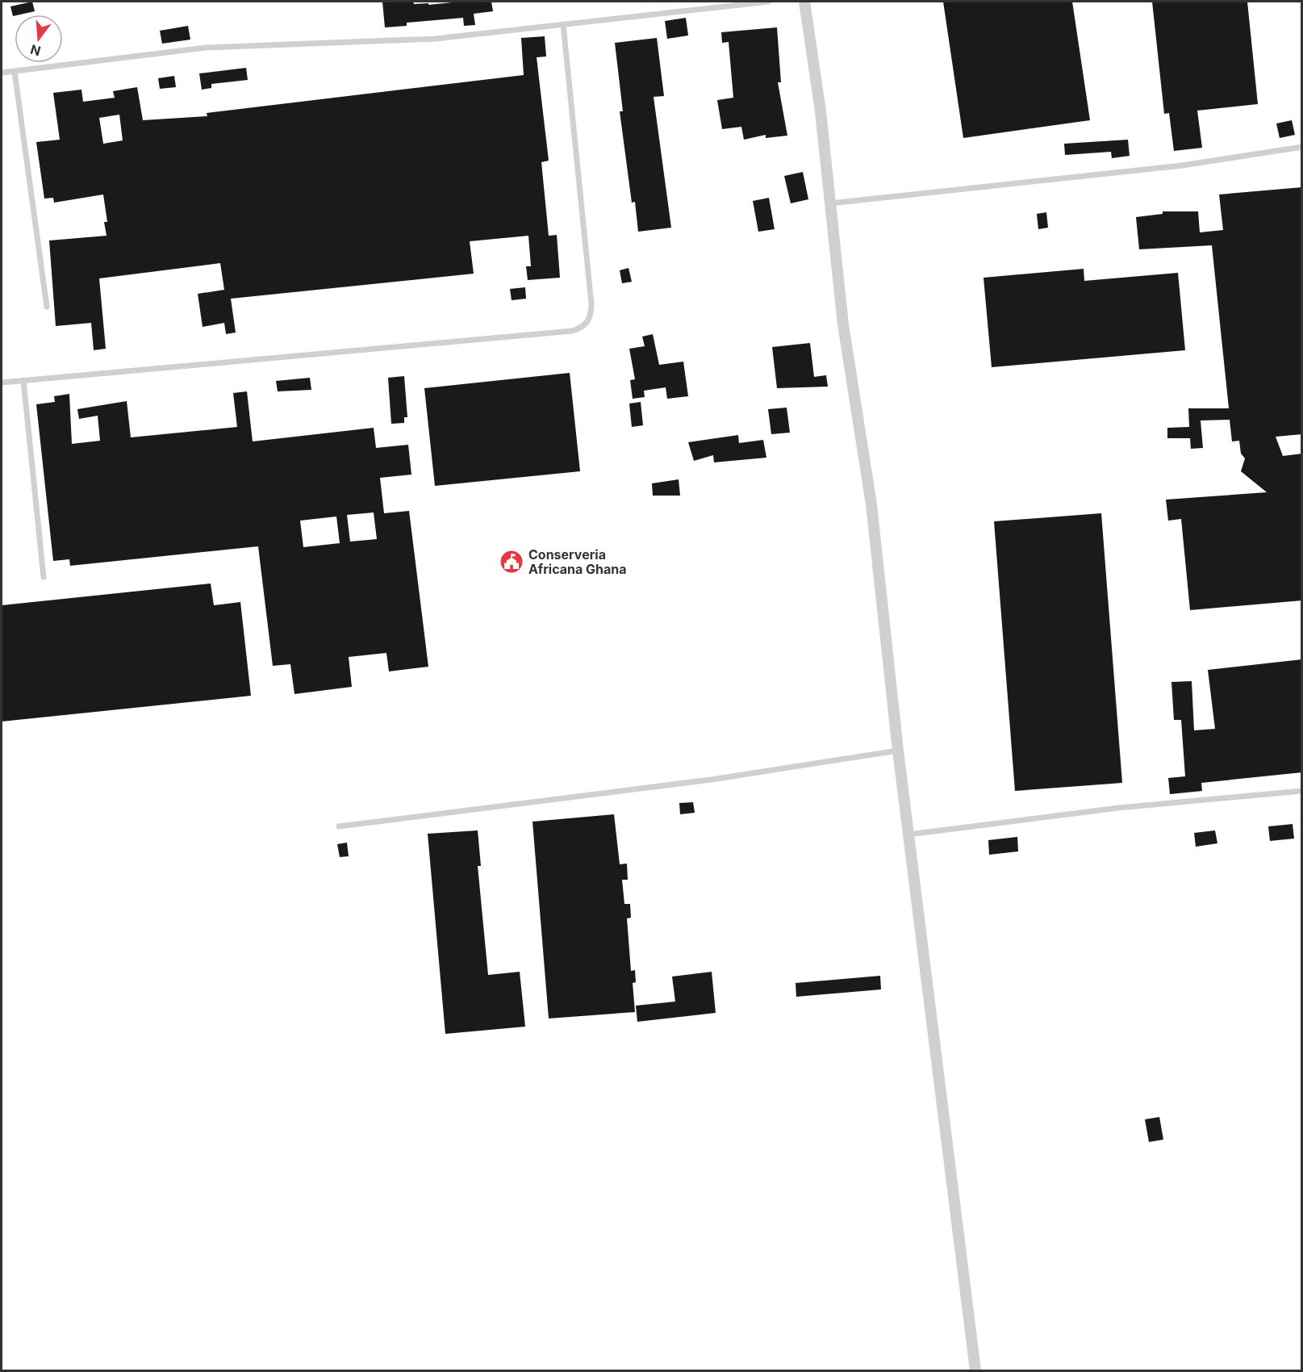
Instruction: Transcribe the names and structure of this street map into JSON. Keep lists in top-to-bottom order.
{
  "places": {
    "public building": ["Conserveria Africana Ghana"]
  },
  "north": "bottom"
}
